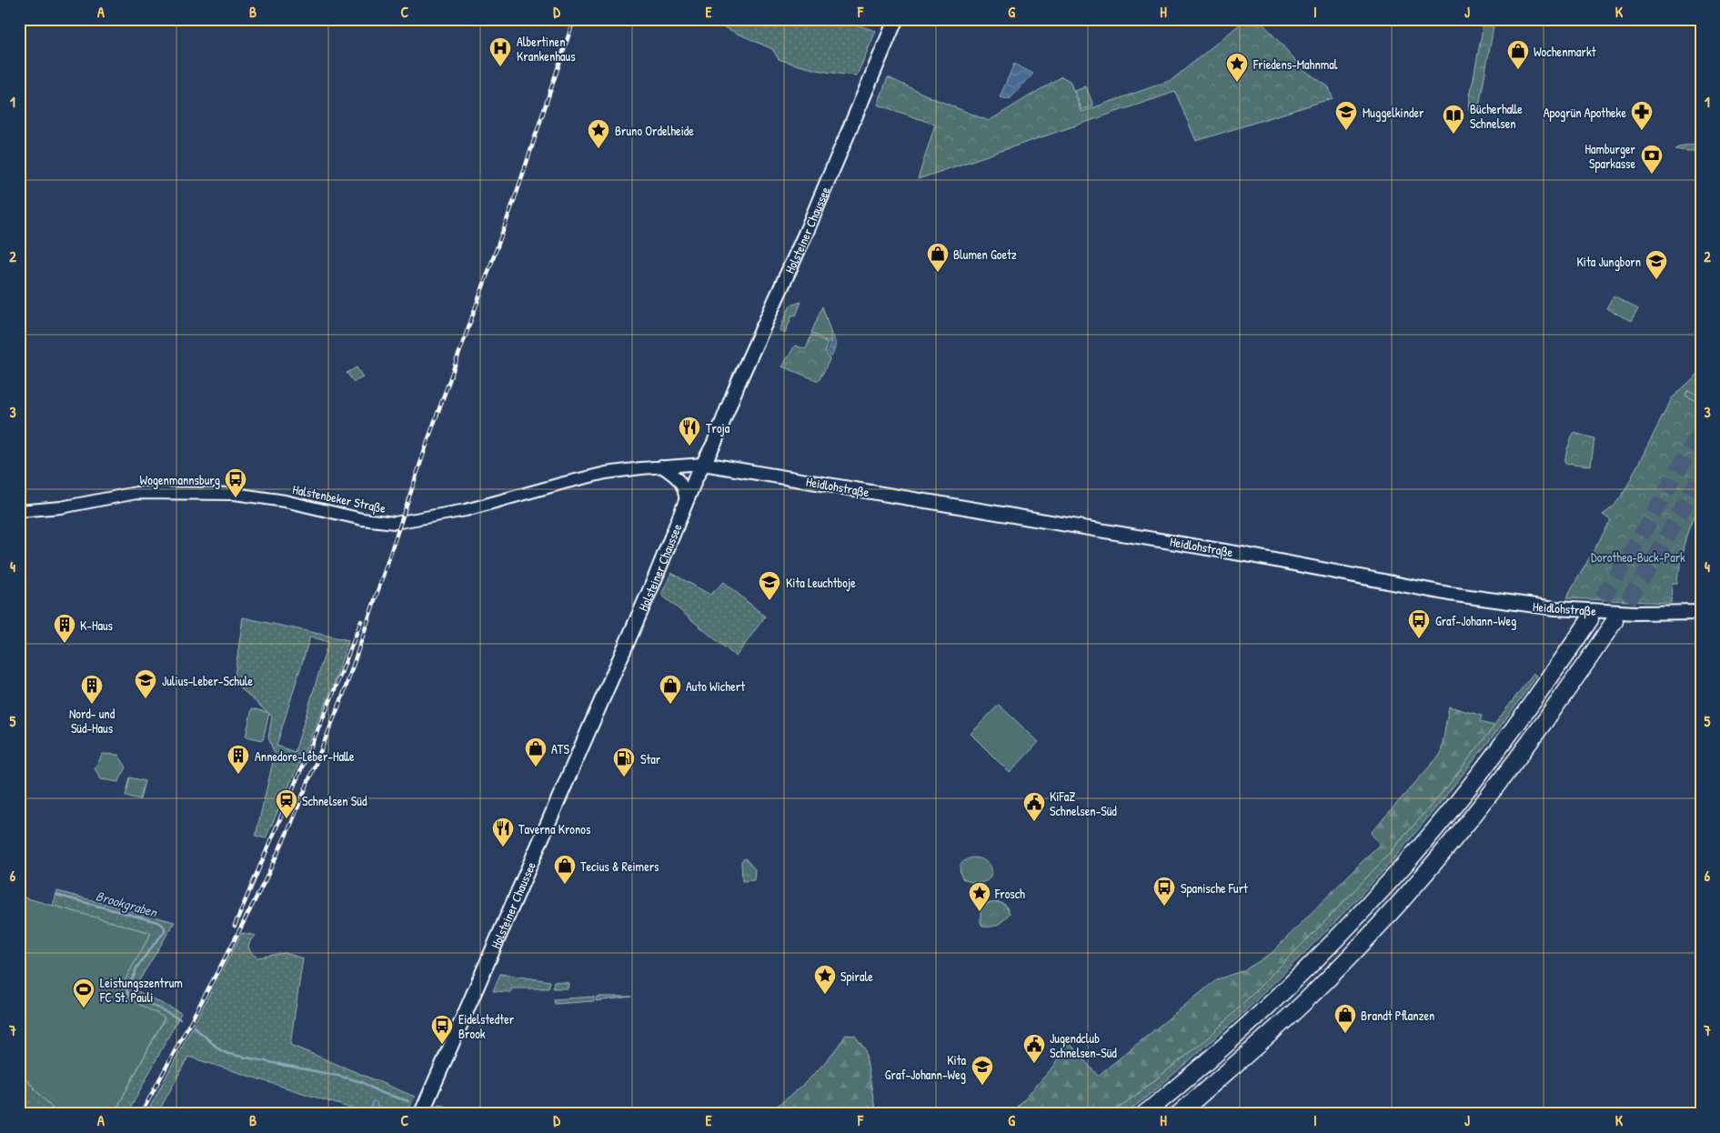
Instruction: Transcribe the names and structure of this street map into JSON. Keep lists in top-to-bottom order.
{
  "streets": {
    "main road": ["Holsteiner Chaussee", "Heidlohstraße"],
    "street": ["Halstenbeker Straße"]
  },
  "crossings": [
    ["Holsteiner Chaussee", "Heidlohstraße"],
    ["Holsteiner Chaussee", "Halstenbeker Straße"],
    ["Heidlohstraße", "Halstenbeker Straße"]
  ],
  "water": ["Brookgraben"],
  "parks": ["Dorothea-Buck-Park"],
  "places": {
    "hospital": ["Albertinen Krankenhaus"],
    "shop": [
      "Wochenmarkt",
      "Blumen Goetz",
      "Auto Wichert",
      "ATS",
      "Tecius & Reimers",
      "Brandt Pflanzen"
    ],
    "place": [
      "Friedens-Mahnmal",
      "Bruno Ordelheide",
      "Frosch",
      "Spirale"
    ],
    "school or university": [
      "Muggelkinder",
      "Kita Jungborn",
      "Kita Leuchtboje",
      "Julius-Leber-Schule",
      "Kita Graf-Johann-Weg"
    ],
    "pharmacy": ["Apogrün Apotheke"],
    "library": ["Bücherhalle Schnelsen"],
    "bank": ["Hamburger Sparkasse"],
    "restaurant": ["Troja", "Taverna Kronos"],
    "bus stop": [
      "Wogenmannsburg",
      "Graf-Johann-Weg",
      "Spanische Furt",
      "Eidelstedter Brook"
    ],
    "building": ["K-Haus", "Nord- und Süd-Haus", "Annedore-Leber-Halle"],
    "fuel station": ["Star"],
    "station": ["Schnelsen Süd"],
    "public building": ["KiFaZ Schnelsen-Süd", "Jugendclub Schnelsen-Süd"],
    "sports": ["Leistungszentrum FC St. Pauli"]
  },
  "grid": {
    "columns": [
      "A",
      "B",
      "C",
      "D",
      "E",
      "F",
      "G",
      "H",
      "I",
      "J",
      "K"
    ],
    "rows": [
      "1",
      "2",
      "3",
      "4",
      "5",
      "6",
      "7"
    ]
  }
}
